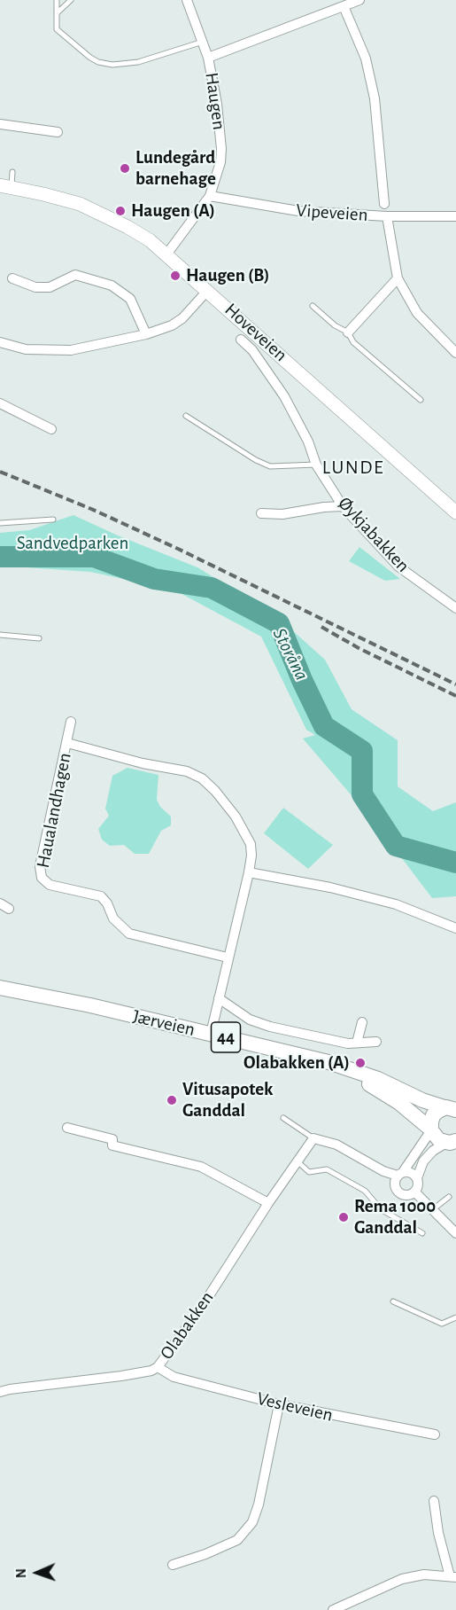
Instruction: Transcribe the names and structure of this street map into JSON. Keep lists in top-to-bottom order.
{
  "streets": {
    "main road": ["Hoveveien", "Jærveien", "44"],
    "street": [
      "Haugen",
      "Vipeveien",
      "Øykjabakken",
      "Haualandhagen",
      "Olabakken",
      "Vesleveien"
    ]
  },
  "crossings": [
    ["Haugen", "Vipeveien"],
    ["Haugen", "Hoveveien"],
    ["Jærveien", "44"],
    ["Olabakken", "Vesleveien"]
  ],
  "districts": ["LUNDE"],
  "water": ["Storåna"],
  "parks": ["Sandvedparken"],
  "places": [
    "Lundegård barnehage",
    "Haugen (A)",
    "Haugen (B)",
    "Olabakken (A)",
    "Vitusapotek Ganddal",
    "Rema 1000 Ganddal"
  ],
  "north": "left"
}
